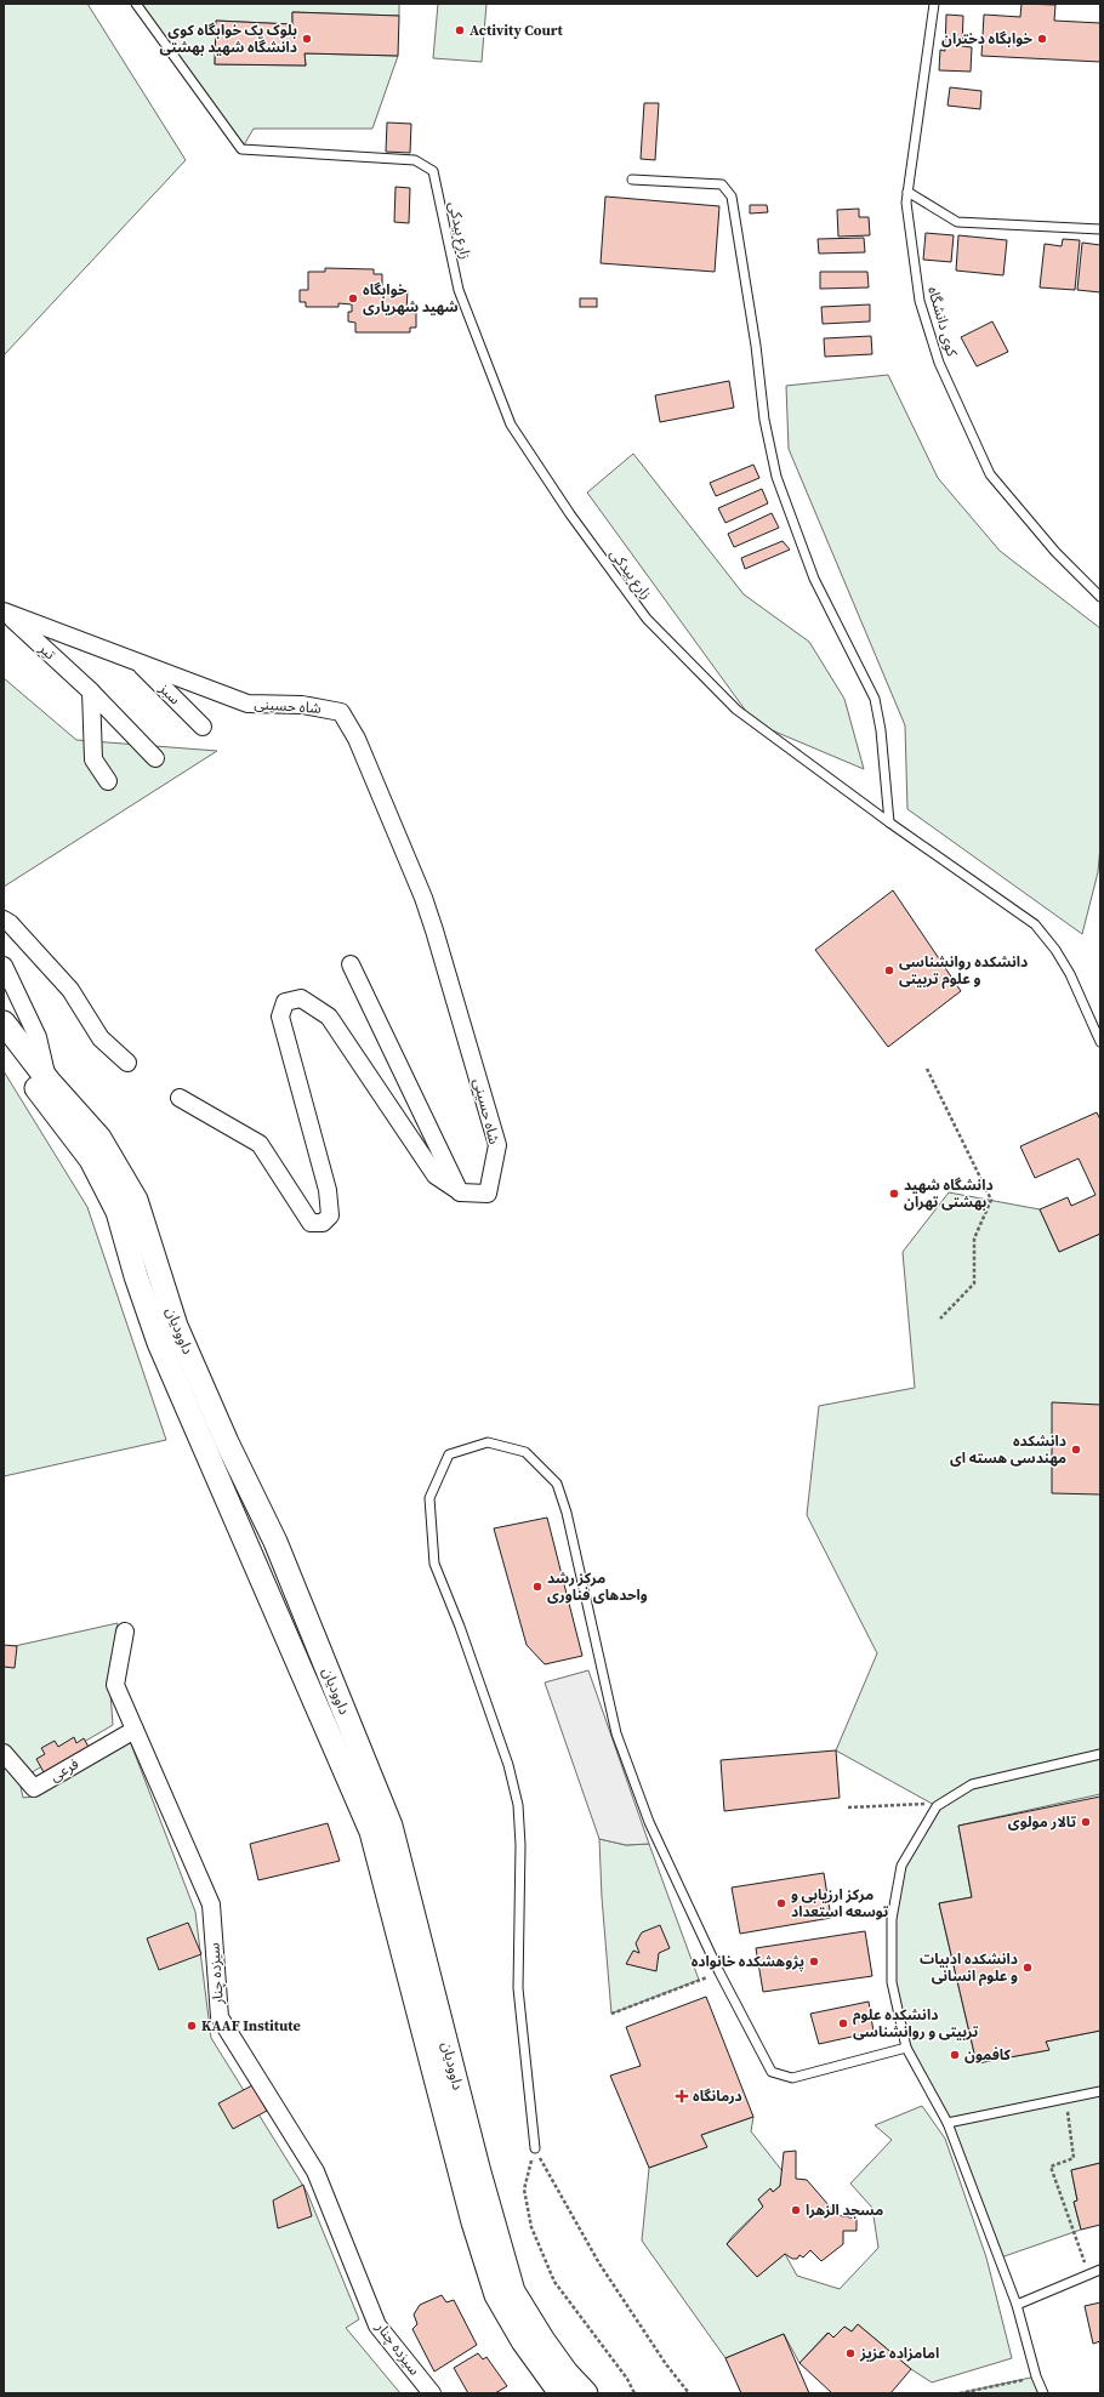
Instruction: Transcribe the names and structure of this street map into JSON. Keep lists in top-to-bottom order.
{
  "streets": {
    "street": [
      "تیر",
      "سبز",
      "شاه حسینی",
      "داوودیان",
      "فرعی",
      "سیزده چنار"
    ],
    "lane": ["زارع بیدکی", "کوی دانشگاه"]
  },
  "crossings": [
    ["تیر", "شاه حسینی"],
    ["سبز", "شاه حسینی"],
    ["فرعی", "سیزده چنار"]
  ],
  "places": {
    "other": [
      "Activity Court",
      "بلوک یک خوابگاه کوی دانشگاه شهید بهشتی",
      "خوابگاه دختران",
      "خوابگاه شهید شهریاری",
      "دانشکده روانشناسی و علوم تربیتی",
      "دانشگاه شهید بهشتی تهران",
      "دانشکده مهندسی هسته ای",
      "مرکز رشد واحدهای فناوری",
      "تالار مولوی",
      "مرکز ارزیابی و توسعه استعداد",
      "پژوهشکده خانواده",
      "دانشکده ادبیات و علوم انسانی",
      "دانشکده علوم تربیتی و روانشناسی",
      "KAAF Institute",
      "کافمون",
      "مسجد الزهرا",
      "امامزاده عزیز"
    ],
    "health": ["درمانگاه"]
  }
}
